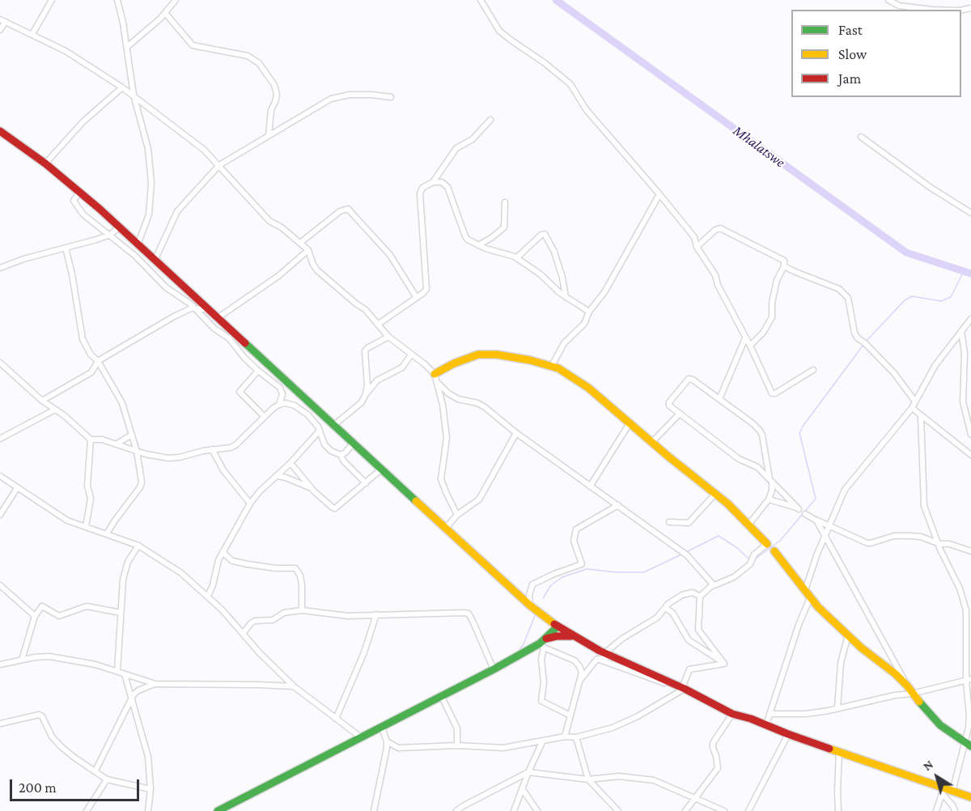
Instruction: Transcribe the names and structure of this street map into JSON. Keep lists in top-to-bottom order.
{
  "water": ["Mhalatswe"],
  "legend": ["Fast", "Slow", "Jam"],
  "scale_bar": "200 m",
  "north": "top left"
}
